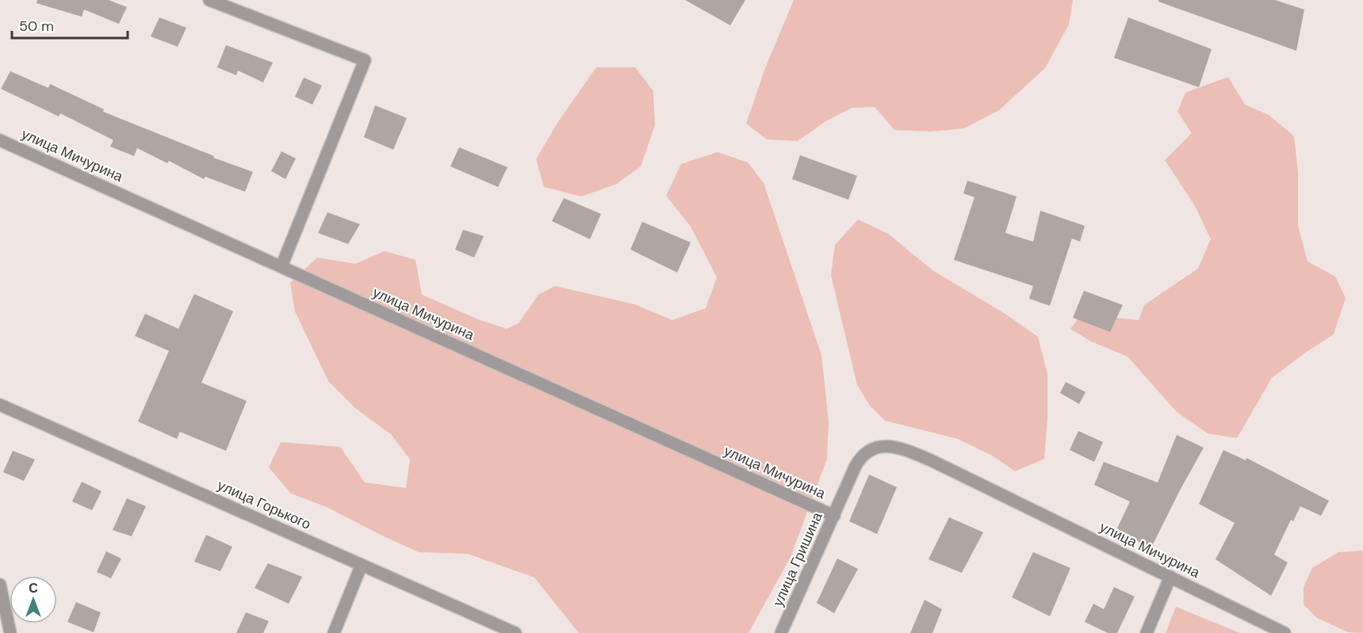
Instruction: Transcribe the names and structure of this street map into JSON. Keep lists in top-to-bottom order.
{
  "streets": {
    "street": ["улица Мичурина", "улица Горького", "улица Гришина"]
  },
  "crossings": [
    ["улица Мичурина", "улица Гришина"]
  ],
  "scale_bar": "50 m",
  "north": "top"
}
